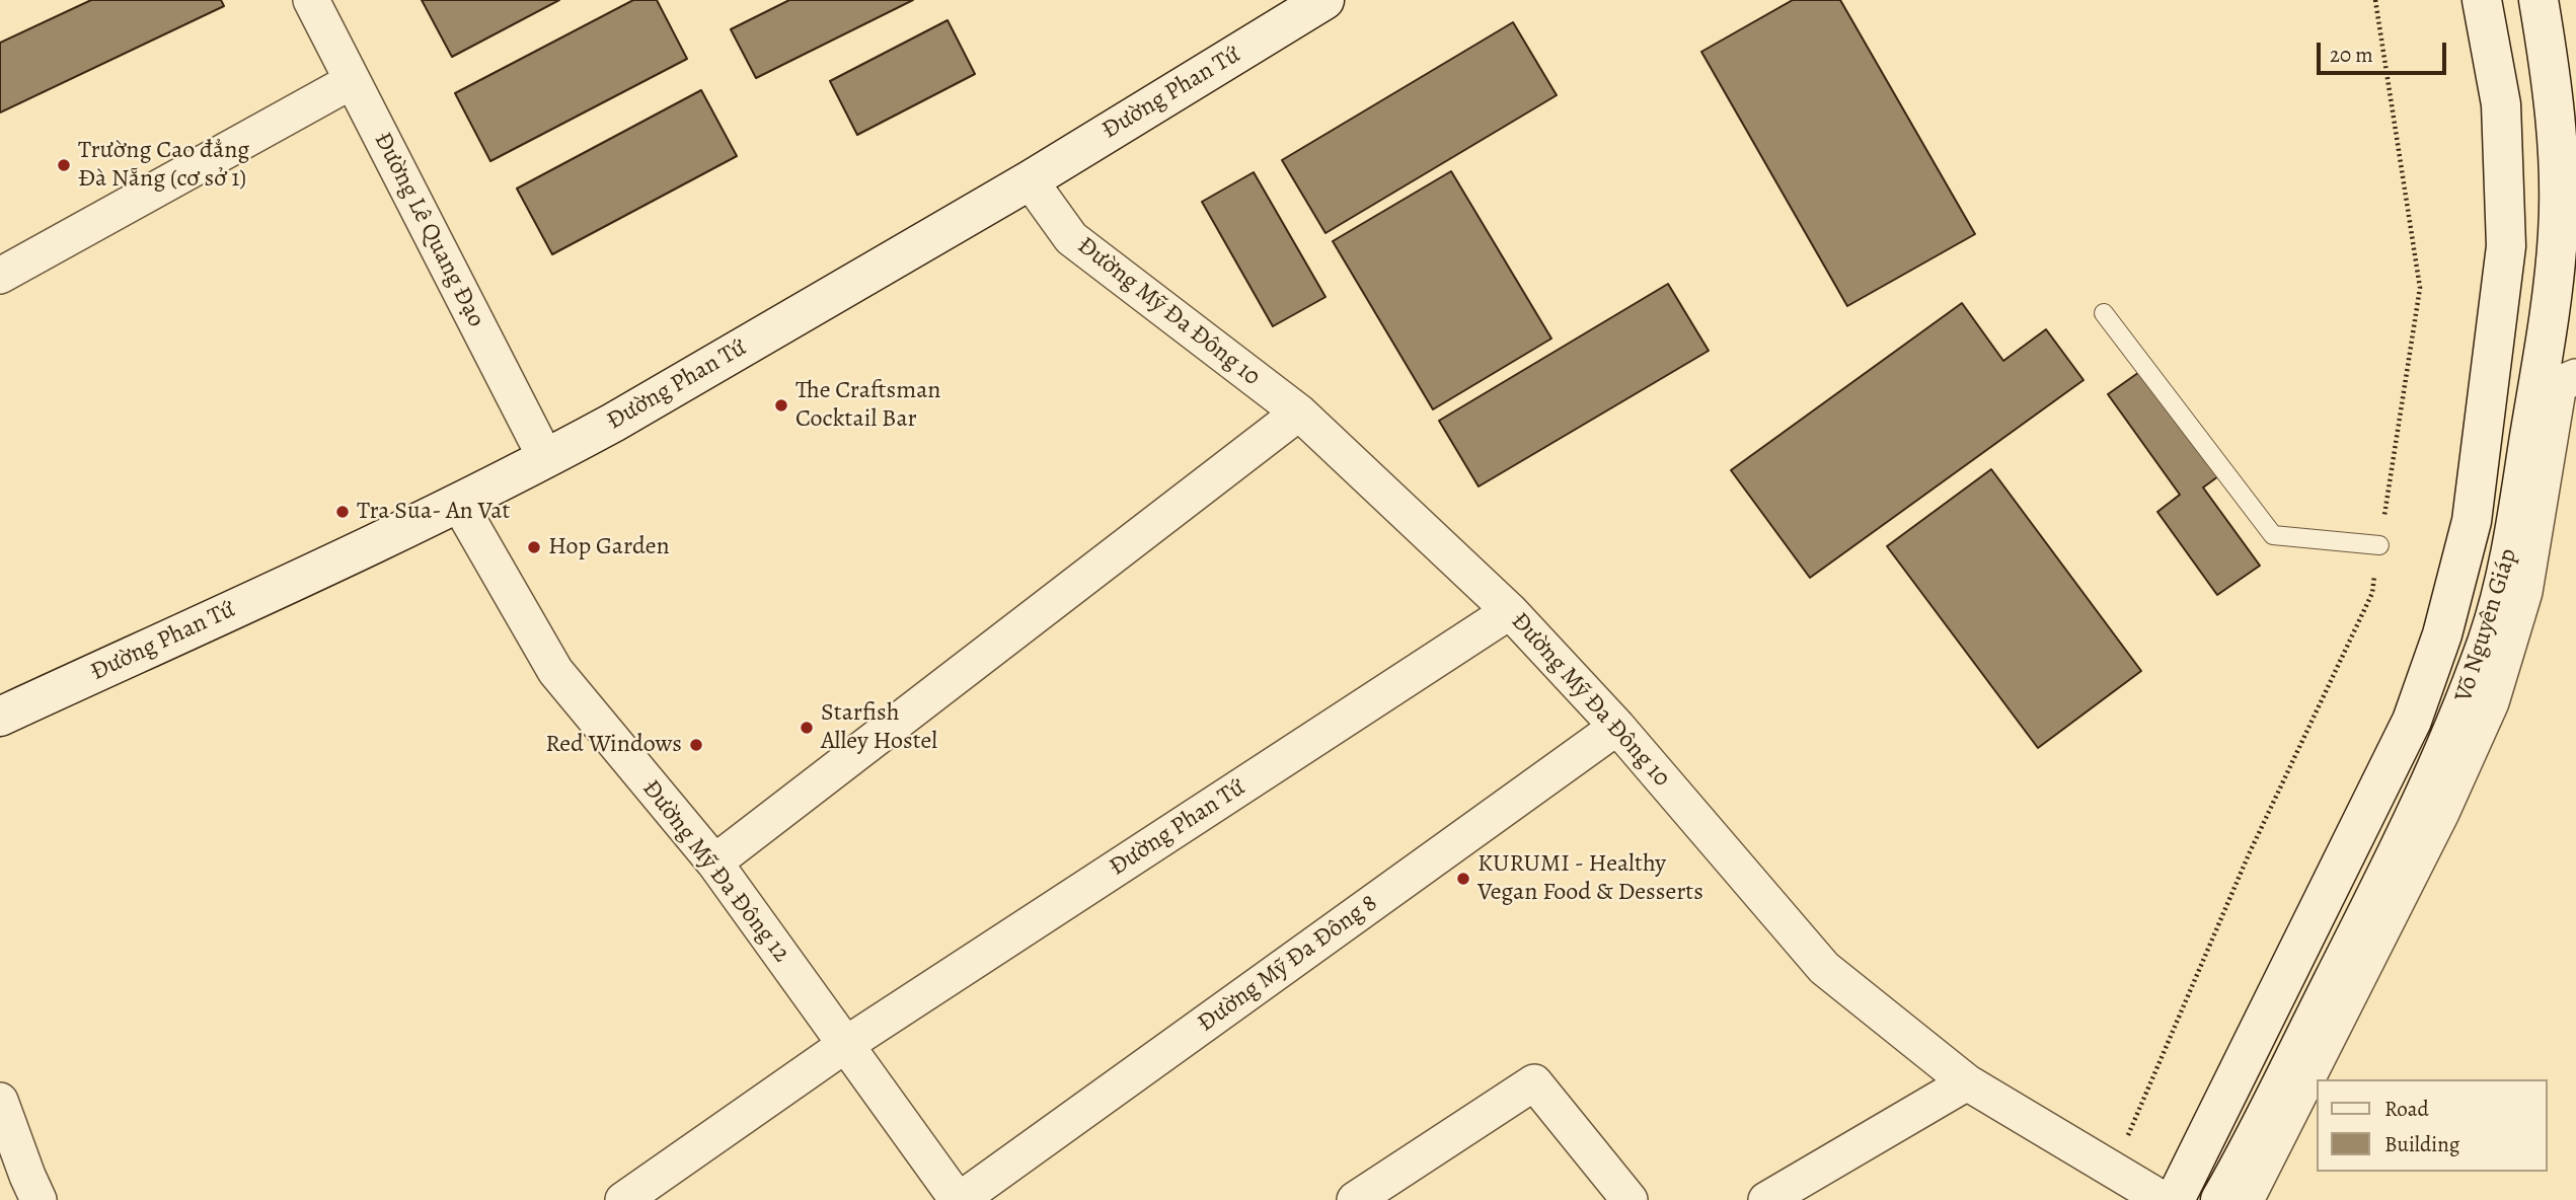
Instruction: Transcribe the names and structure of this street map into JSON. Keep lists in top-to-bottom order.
{
  "streets": {
    "main road": ["Đường Phan Tứ", "Võ Nguyên Giáp"],
    "street": [
      "Đường Lê Quang Đạo",
      "Đường Mỹ Đa Đông 10",
      "Đường Mỹ Đa Đông 12",
      "Đường Mỹ Đa Đông 8"
    ]
  },
  "crossings": [
    ["Đường Phan Tứ", "Đường Lê Quang Đạo"],
    ["Đường Phan Tứ", "Đường Mỹ Đa Đông 10"],
    ["Đường Phan Tứ", "Đường Mỹ Đa Đông 12"],
    ["Đường Mỹ Đa Đông 10", "Đường Mỹ Đa Đông 8"],
    ["Đường Mỹ Đa Đông 12", "Đường Mỹ Đa Đông 8"]
  ],
  "places": [
    "Trường Cao đẳng Đà Nẵng (cơ sở 1)",
    "The Craftsman Cocktail Bar",
    "Tra Sua- An Vat",
    "Hop Garden",
    "Starfish Alley Hostel",
    "Red Windows",
    "KURUMI - Healthy Vegan Food & Desserts"
  ],
  "legend": ["Road", "Building"],
  "scale_bar": "20 m"
}
